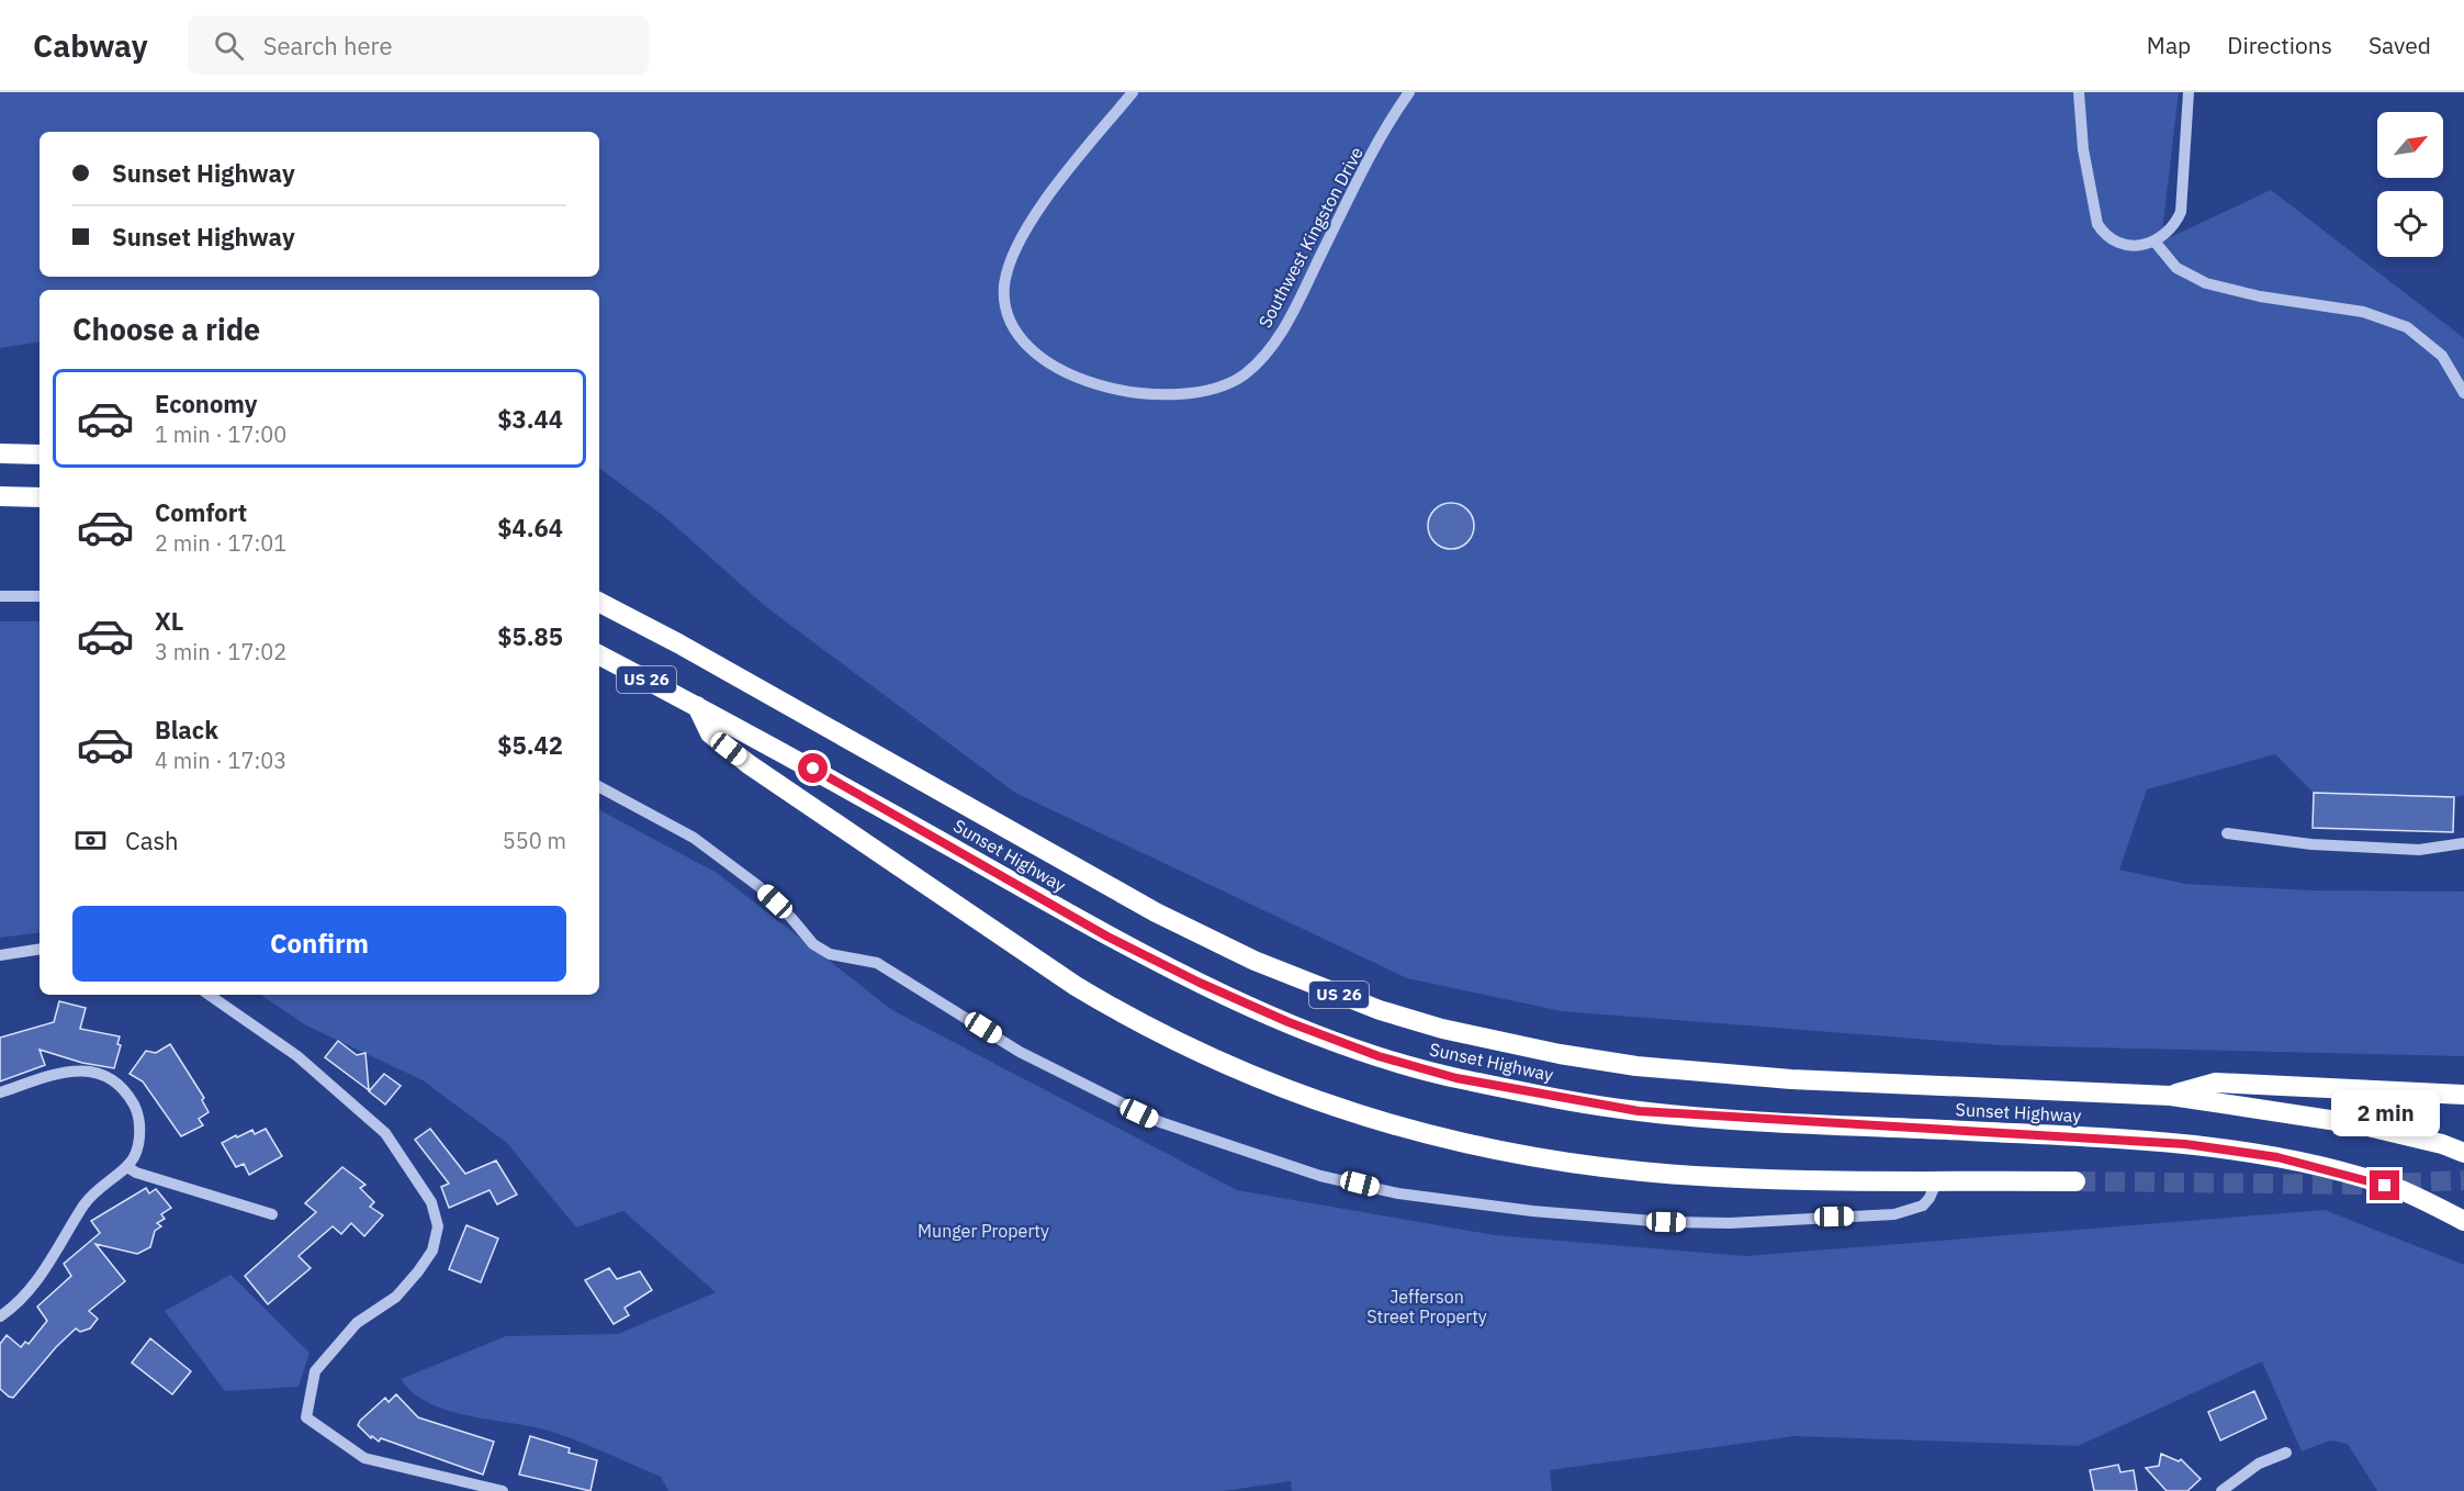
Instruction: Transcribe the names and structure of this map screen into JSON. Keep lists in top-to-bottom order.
{
  "streets": {
    "highway": ["US 26", "Sunset Highway"],
    "street": ["Southwest Kingston Drive"]
  },
  "parks": ["Munger Property", "Jefferson Street Property"],
  "north": "top right",
  "page": {
    "header": "Cabway",
    "search": "Search here",
    "nav": ["Map", "Directions", "Saved"],
    "banner": ["Sunset Highway", "Sunset Highway"],
    "heading": "Choose a ride",
    "list": [
      {
        "name": "Economy",
        "note": "1 min · 17:00",
        "value": "$3.44"
      },
      {
        "name": "Comfort",
        "note": "2 min · 17:01",
        "value": "$4.64"
      },
      {
        "name": "XL",
        "note": "3 min · 17:02",
        "value": "$5.85"
      },
      {
        "name": "Black",
        "note": "4 min · 17:03",
        "value": "$5.42"
      }
    ],
    "pay": ["Cash", "550 m"],
    "buttons": "Confirm",
    "bubble": "2 min"
  }
}
